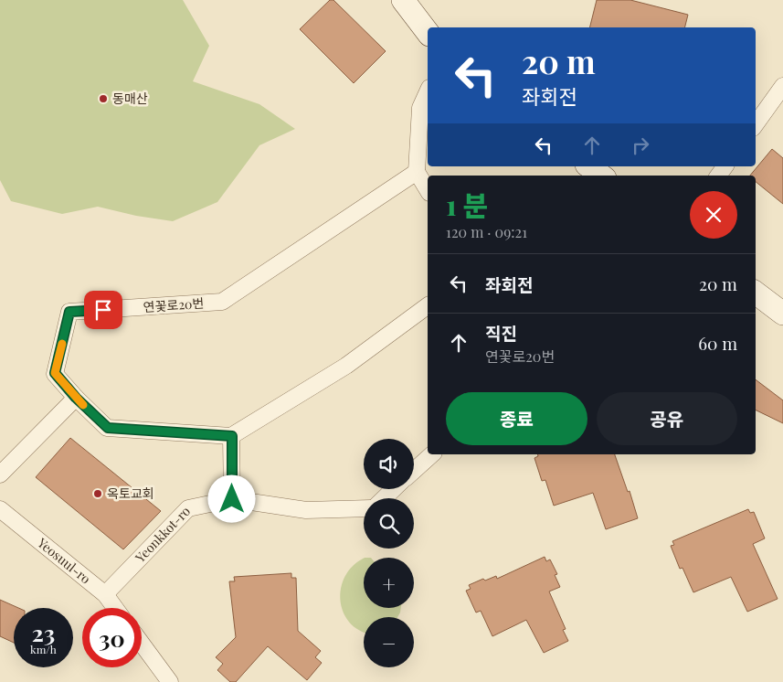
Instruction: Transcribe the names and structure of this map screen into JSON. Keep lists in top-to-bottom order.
{
  "streets": {
    "street": ["연꽃로20번", "Yeonkkot-ro", "Yeosuul-ro"]
  },
  "crossings": [
    ["Yeonkkot-ro", "Yeosuul-ro"]
  ],
  "places": ["동매산", "옥토교회"],
  "page": {
    "turn": ["20 m", "좌회전"],
    "heading": ["1 분", "120 m · 09:21"],
    "list": [
      {
        "name": "좌회전",
        "value": "20 m"
      },
      {
        "name": "직진",
        "note": "연꽃로20번",
        "value": "60 m"
      }
    ],
    "buttons": ["종료", "공유"],
    "map_buttons": ["+", "−"],
    "speed": "23 km/h",
    "limit": "30"
  }
}
